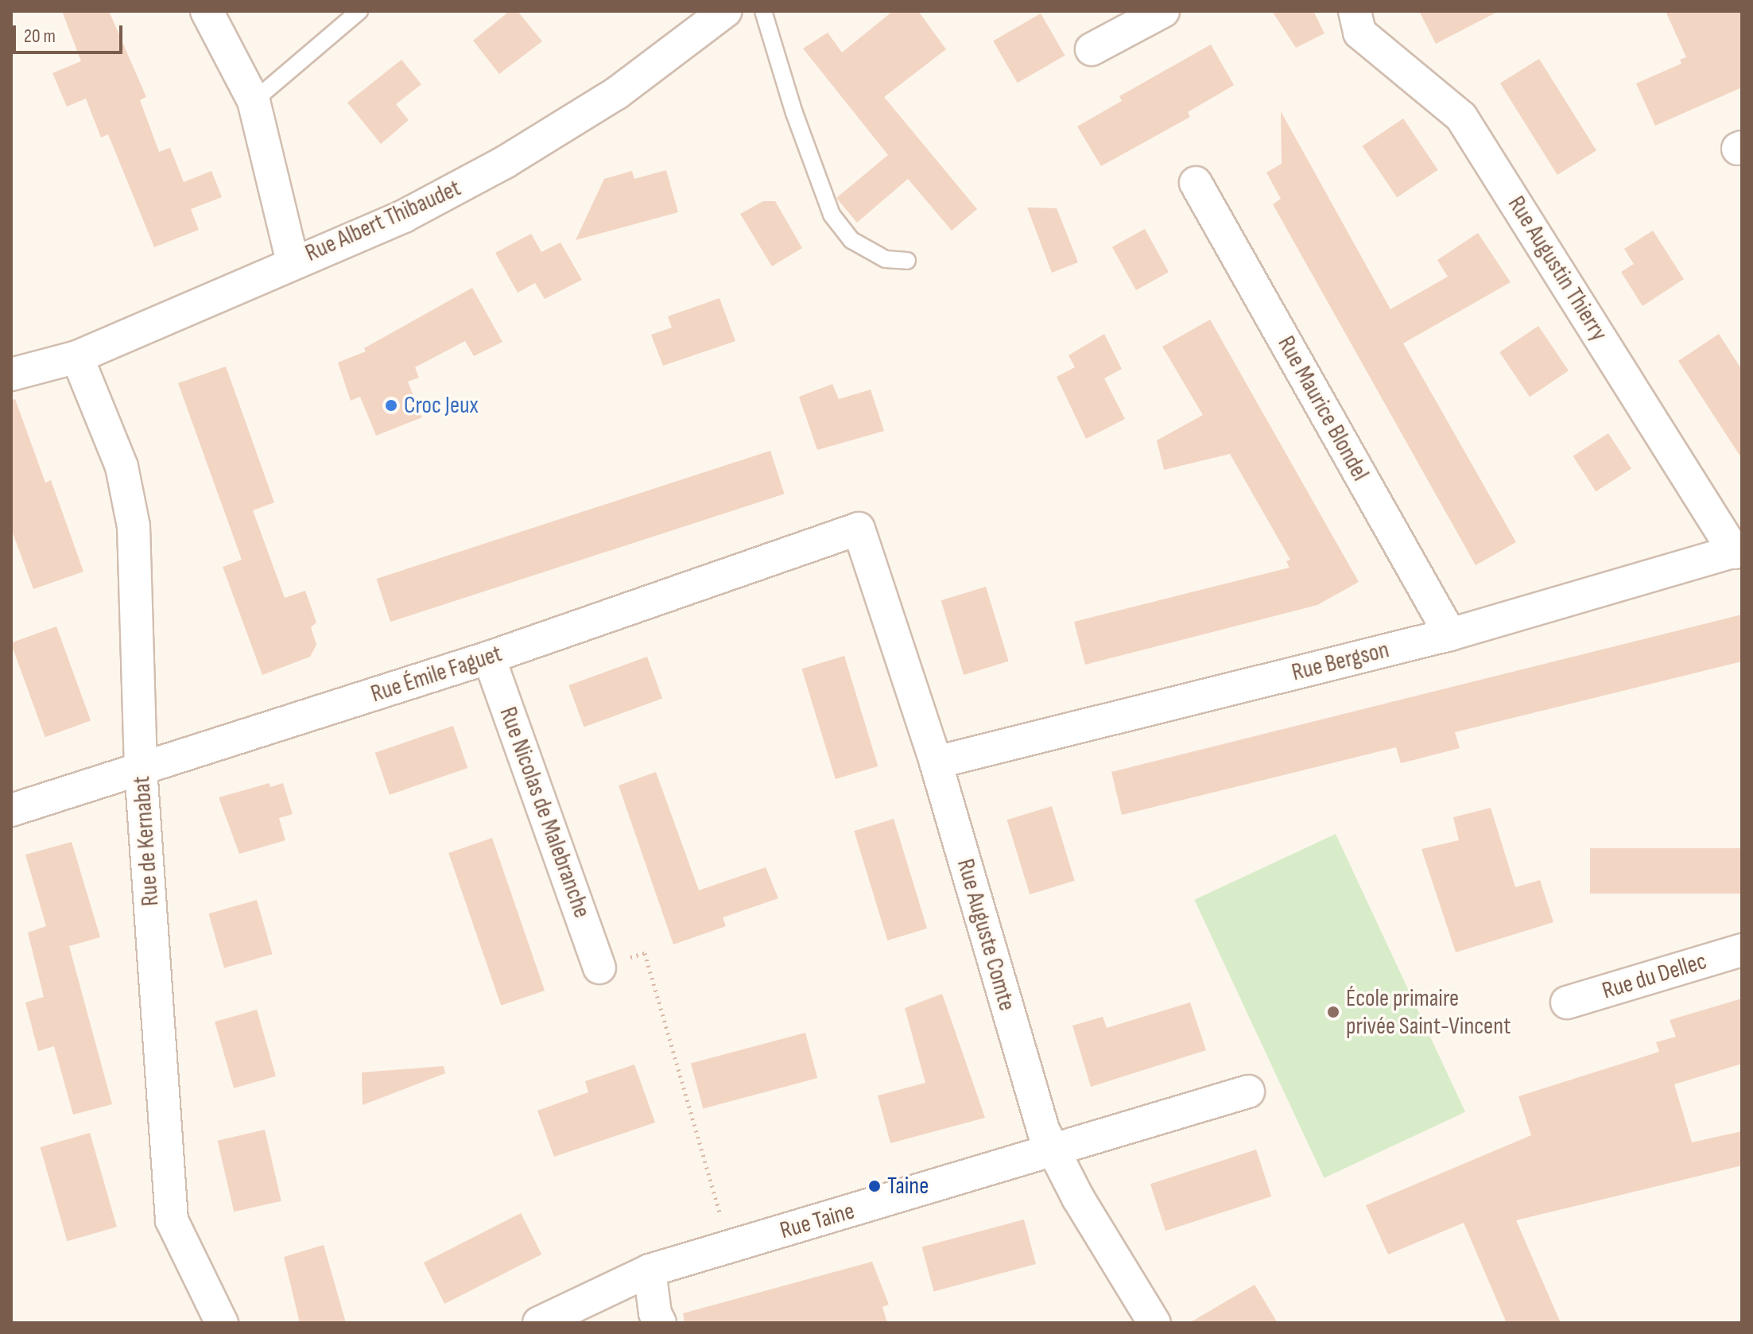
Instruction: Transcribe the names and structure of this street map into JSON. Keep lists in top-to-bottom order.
{
  "streets": {
    "street": [
      "Rue Albert Thibaudet",
      "Rue Augustin Thierry",
      "Rue Maurice Blondel",
      "Rue Bergson",
      "Rue Émile Faguet",
      "Rue Nicolas de Malebranche",
      "Rue de Kernabat",
      "Rue Auguste Comte",
      "Rue du Dellec",
      "Rue Taine"
    ]
  },
  "crossings": [
    ["Rue Albert Thibaudet", "Rue de Kernabat"],
    ["Rue Augustin Thierry", "Rue Bergson"],
    ["Rue Maurice Blondel", "Rue Bergson"],
    ["Rue Bergson", "Rue Auguste Comte"],
    ["Rue Émile Faguet", "Rue Nicolas de Malebranche"],
    ["Rue Émile Faguet", "Rue de Kernabat"],
    ["Rue Émile Faguet", "Rue Auguste Comte"],
    ["Rue Auguste Comte", "Rue Taine"]
  ],
  "places": ["Croc Jeux", "École primaire privée Saint-Vincent", "Taine"],
  "scale_bar": "20 m"
}
